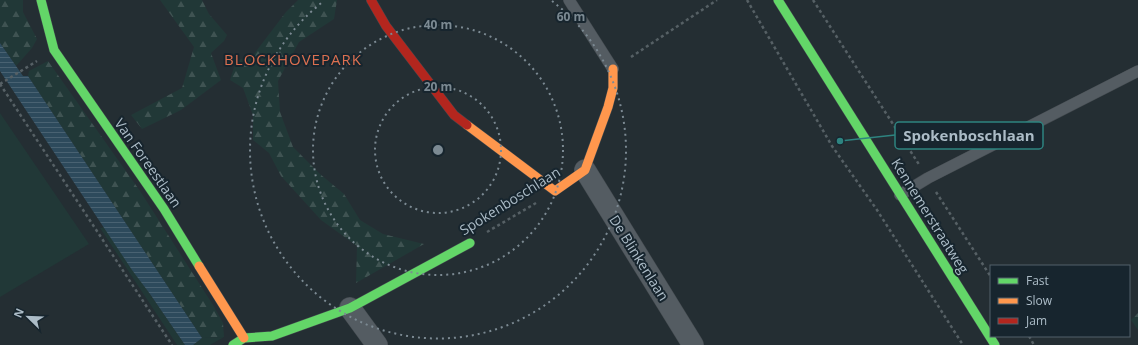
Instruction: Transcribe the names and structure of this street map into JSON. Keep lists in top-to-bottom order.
{
  "streets": {
    "street": [
      "Van Foreestlaan",
      "Spokenboschlaan",
      "Kennemerstraatweg",
      "De Blinkenlaan"
    ]
  },
  "crossings": [
    ["Van Foreestlaan", "Spokenboschlaan"],
    ["Spokenboschlaan", "De Blinkenlaan"]
  ],
  "districts": ["BLOCKHOVEPARK"],
  "places": ["Spokenboschlaan"],
  "legend": ["Fast", "Slow", "Jam"],
  "north": "top left",
  "rings": ["60 m", "40 m", "20 m"]
}
